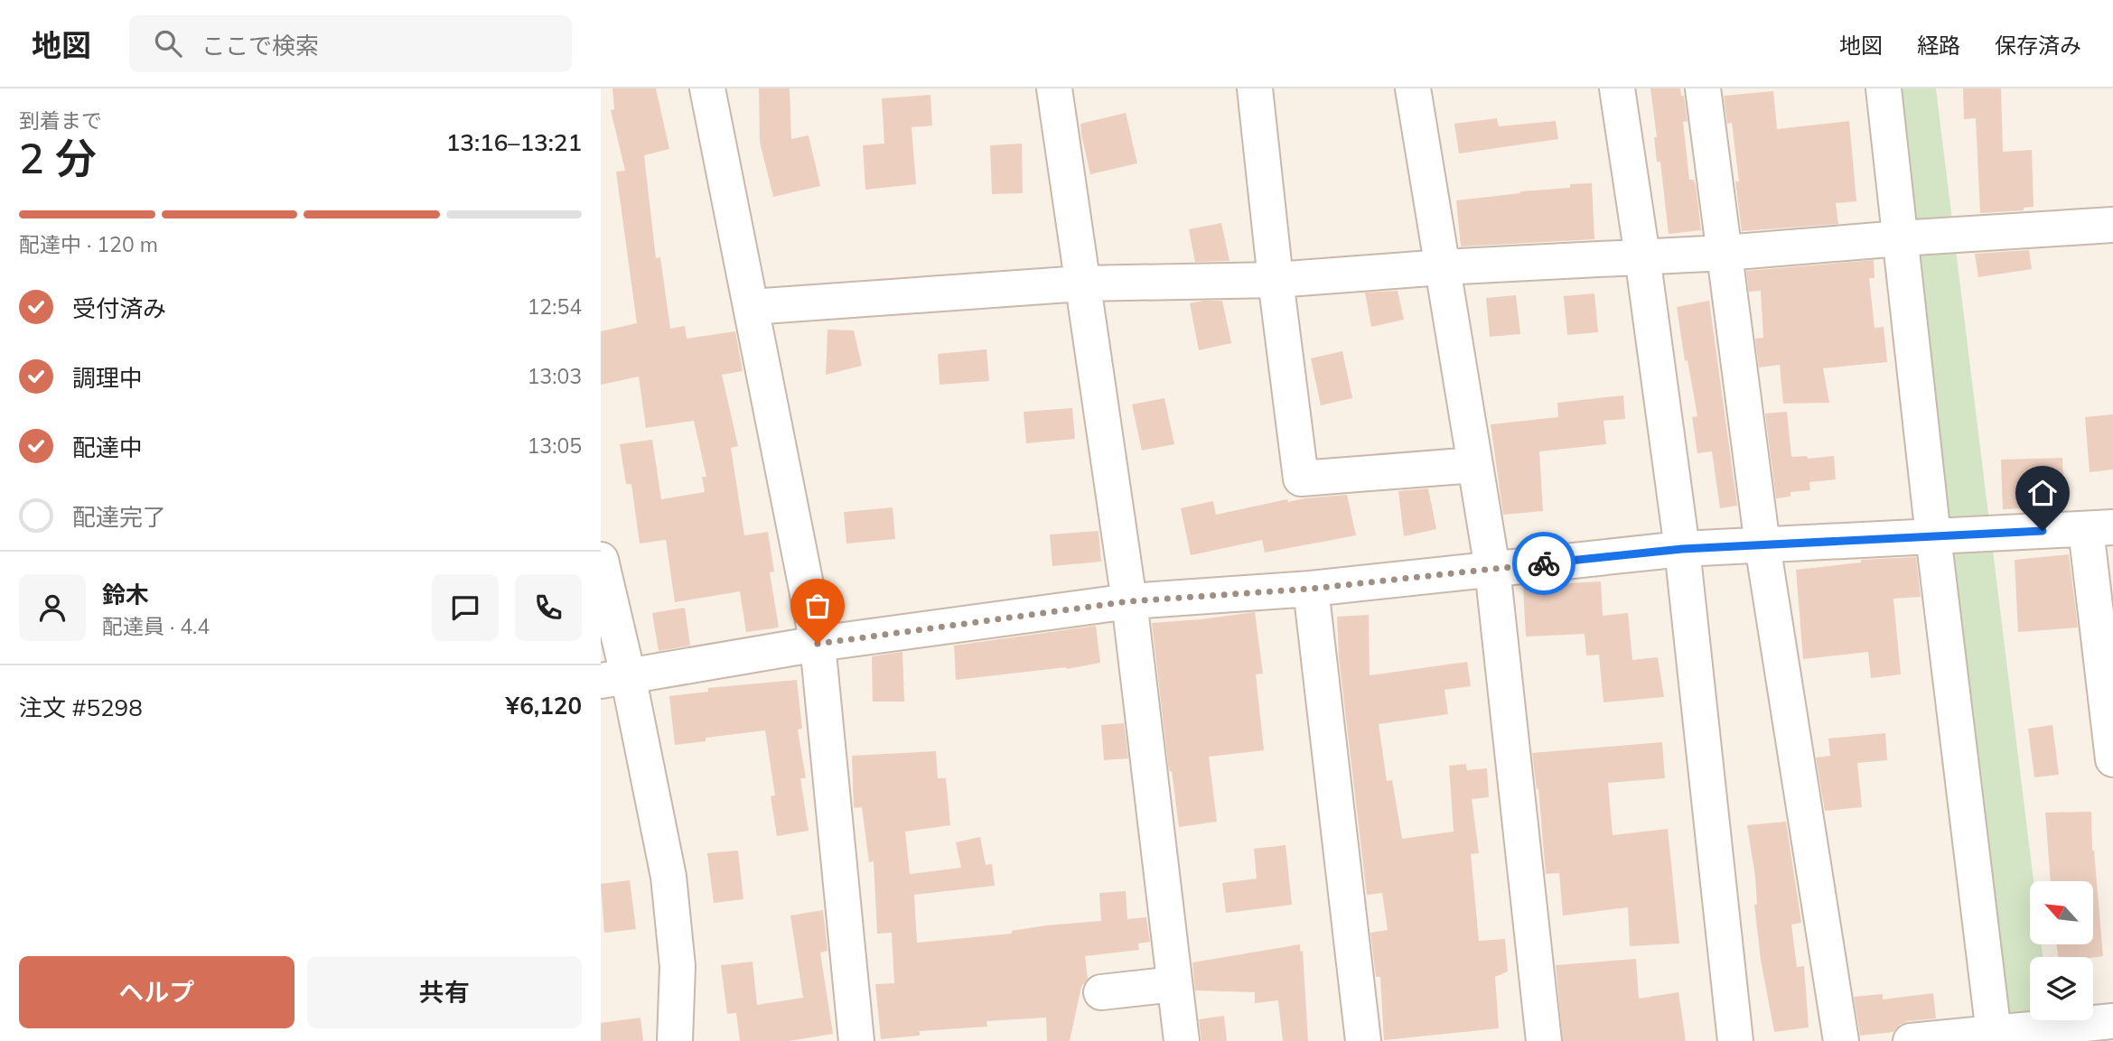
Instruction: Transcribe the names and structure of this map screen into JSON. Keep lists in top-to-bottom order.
{
  "north": "top left",
  "page": {
    "header": "地図",
    "search": "ここで検索",
    "nav": ["地図", "経路", "保存済み"],
    "heading": ["2 分", "到着まで", "13:16–13:21"],
    "panel": [
      "鈴木",
      "配達員 · 4.4",
      "注文 #5298",
      "¥6,120"
    ],
    "bar": "配達中 · 120 m",
    "list": [
      ["受付済み", "12:54"],
      ["調理中", "13:03"],
      ["配達中", "13:05"],
      "配達完了"
    ],
    "buttons": ["ヘルプ", "共有"]
  }
}
